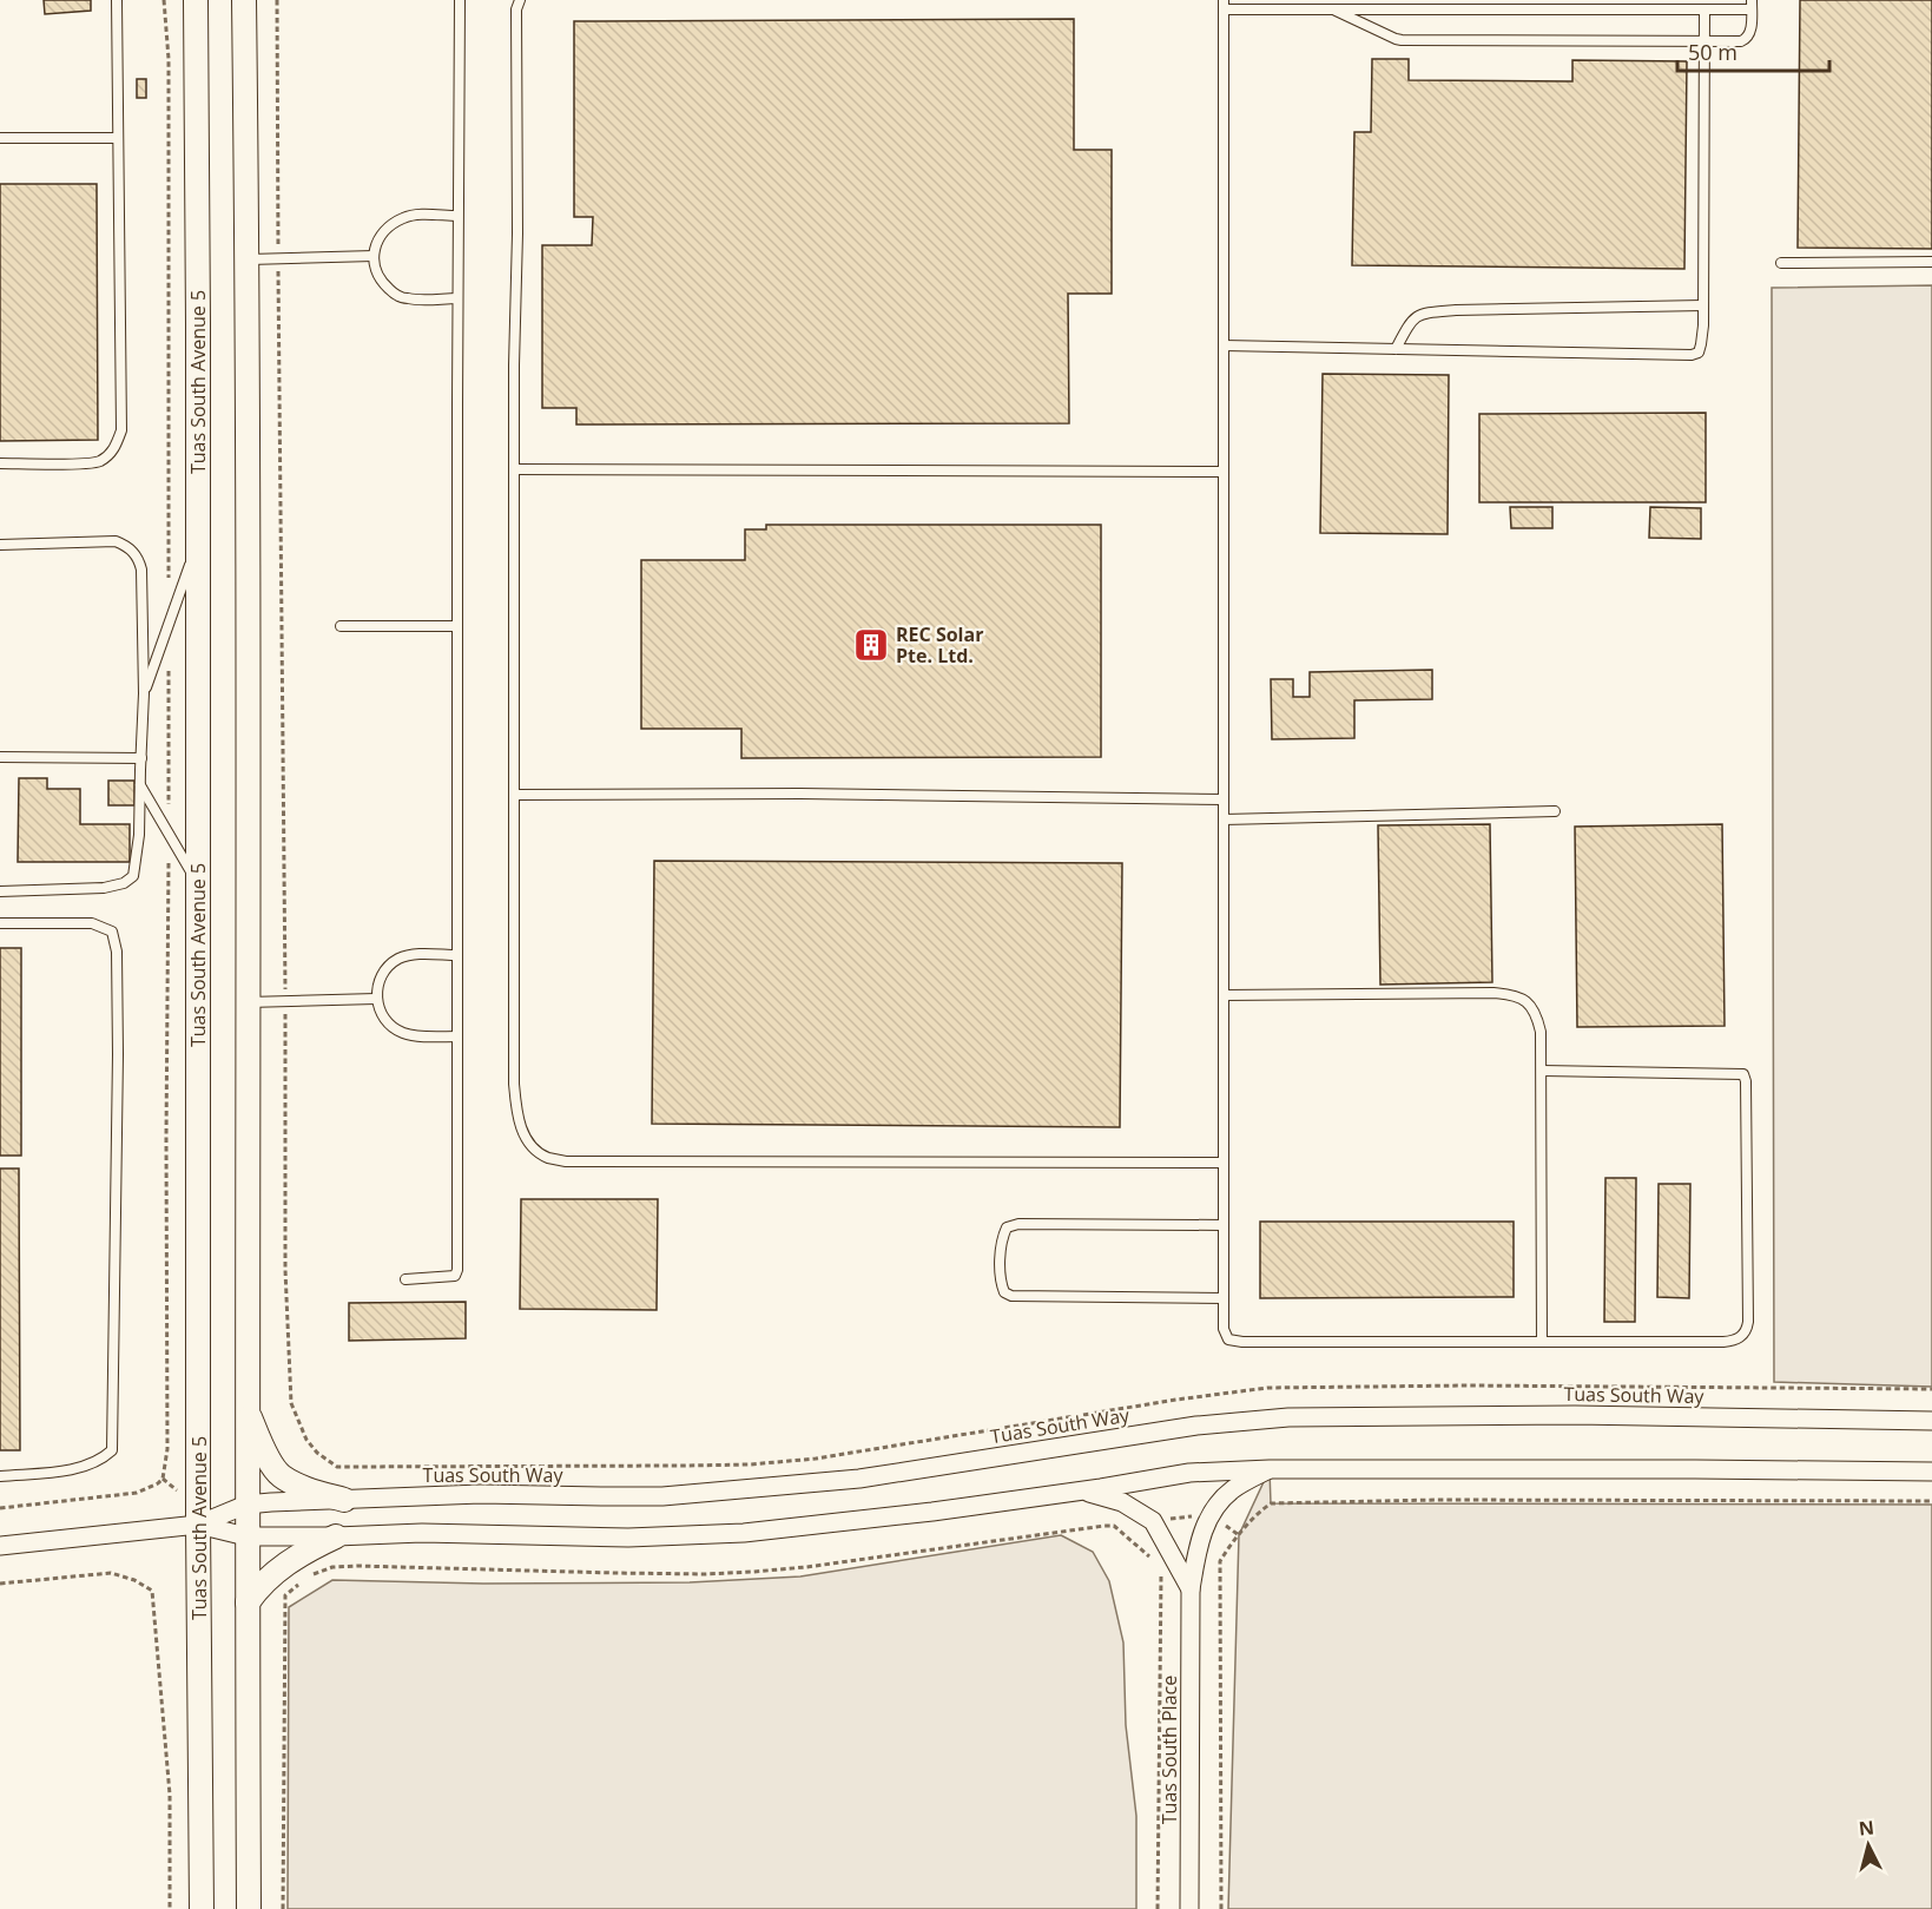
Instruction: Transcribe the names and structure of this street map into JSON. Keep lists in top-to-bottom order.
{
  "streets": {
    "street": ["Tuas South Avenue 5", "Tuas South Way", "Tuas South Place"]
  },
  "crossings": [
    ["Tuas South Avenue 5", "Tuas South Way"],
    ["Tuas South Way", "Tuas South Place"]
  ],
  "places": {
    "building": ["REC Solar Pte. Ltd."]
  },
  "scale_bar": "50 m",
  "north": "top"
}
